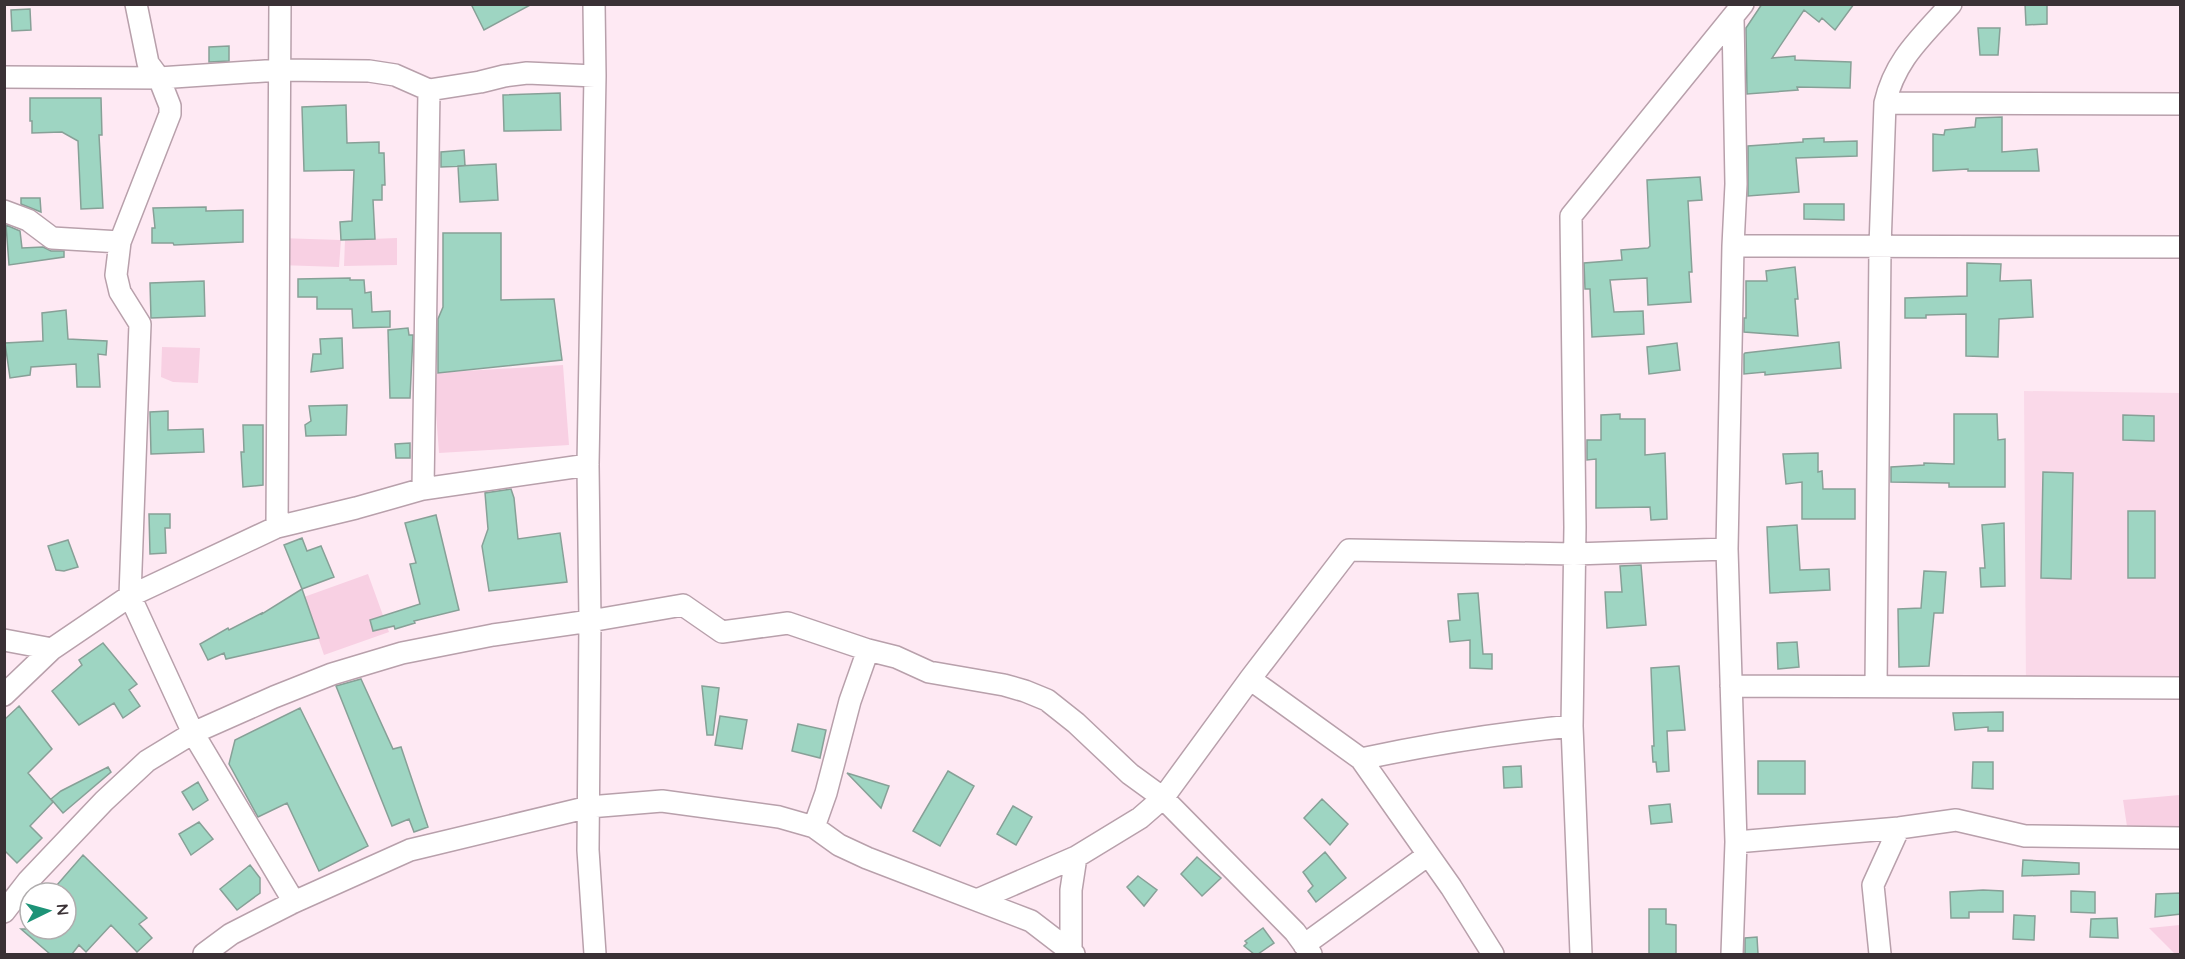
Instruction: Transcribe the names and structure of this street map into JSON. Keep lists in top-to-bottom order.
{
  "north": "right"
}
